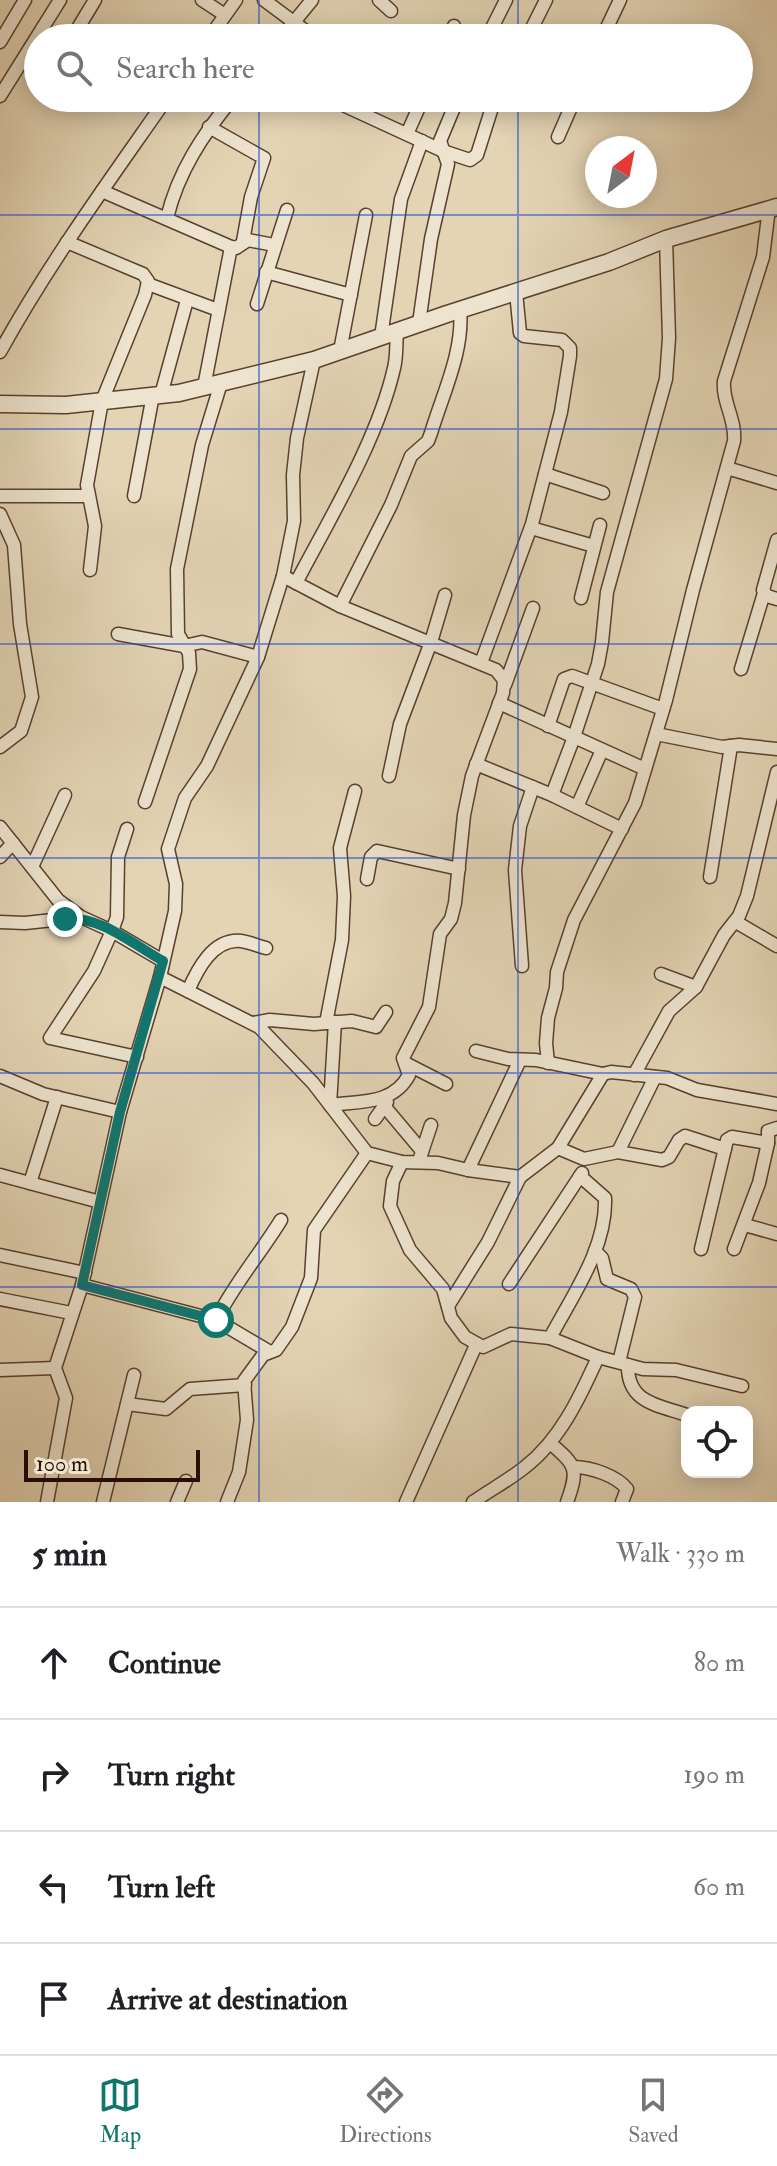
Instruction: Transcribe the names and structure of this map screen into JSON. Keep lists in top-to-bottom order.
{
  "scale_bar": "100 m",
  "north": "top right",
  "page": {
    "search": "Search here",
    "scale": "100 m",
    "heading": ["5 min", "Walk · 330 m"],
    "list": [
      ["Continue", "80 m"],
      ["Turn right", "190 m"],
      ["Turn left", "60 m"],
      "Arrive at destination"
    ],
    "nav": ["Map", "Directions", "Saved"]
  }
}
